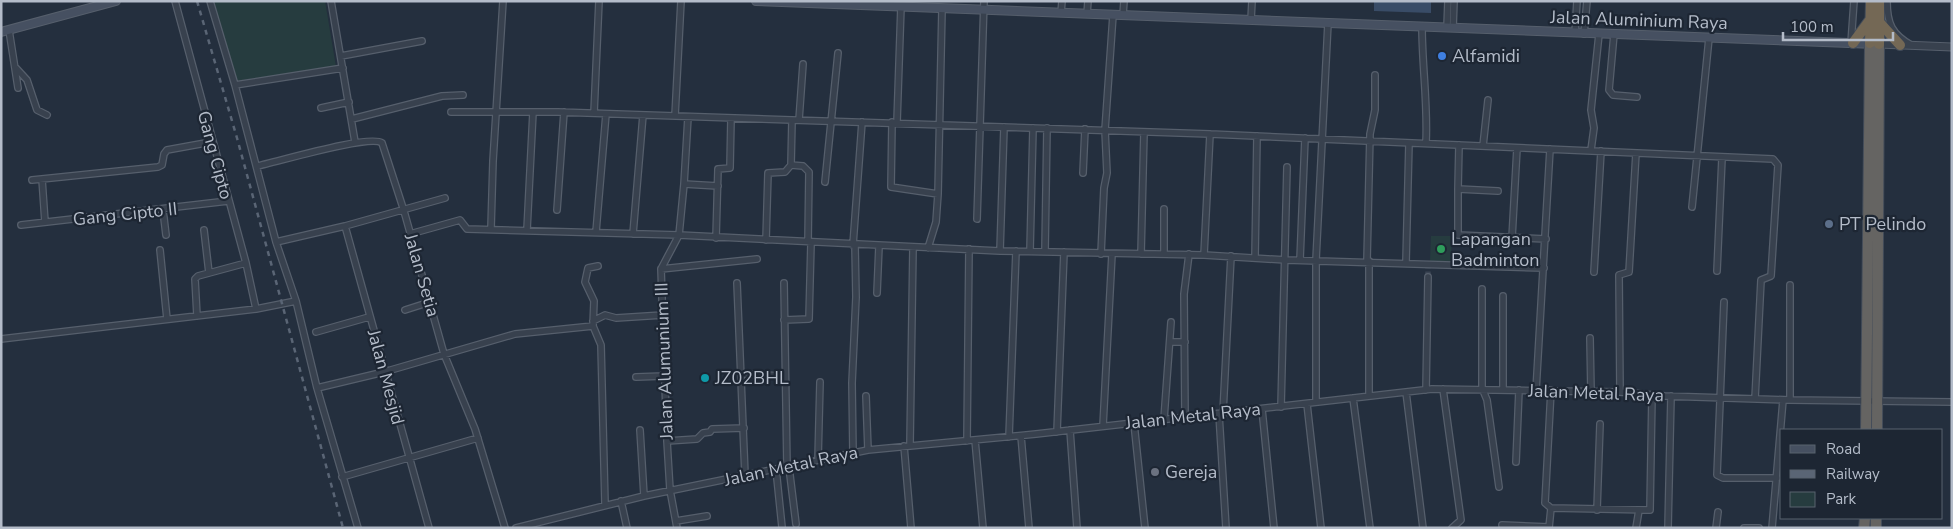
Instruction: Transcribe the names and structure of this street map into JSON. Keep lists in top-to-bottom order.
{
  "streets": {
    "main road": ["Jalan Aluminium Raya"],
    "street": [
      "Gang Cipto",
      "Gang Cipto II",
      "Jalan Setia",
      "Jalan Alumunium III",
      "Jalan Mesjid",
      "Jalan Metal Raya"
    ]
  },
  "crossings": [
    ["Gang Cipto", "Gang Cipto II"],
    ["Jalan Alumunium III", "Jalan Metal Raya"]
  ],
  "places": [
    "Alfamidi",
    "PT Pelindo",
    "Lapangan Badminton",
    "JZ02BHL",
    "Gereja"
  ],
  "legend": ["Road", "Railway", "Park"],
  "scale_bar": "100 m"
}
